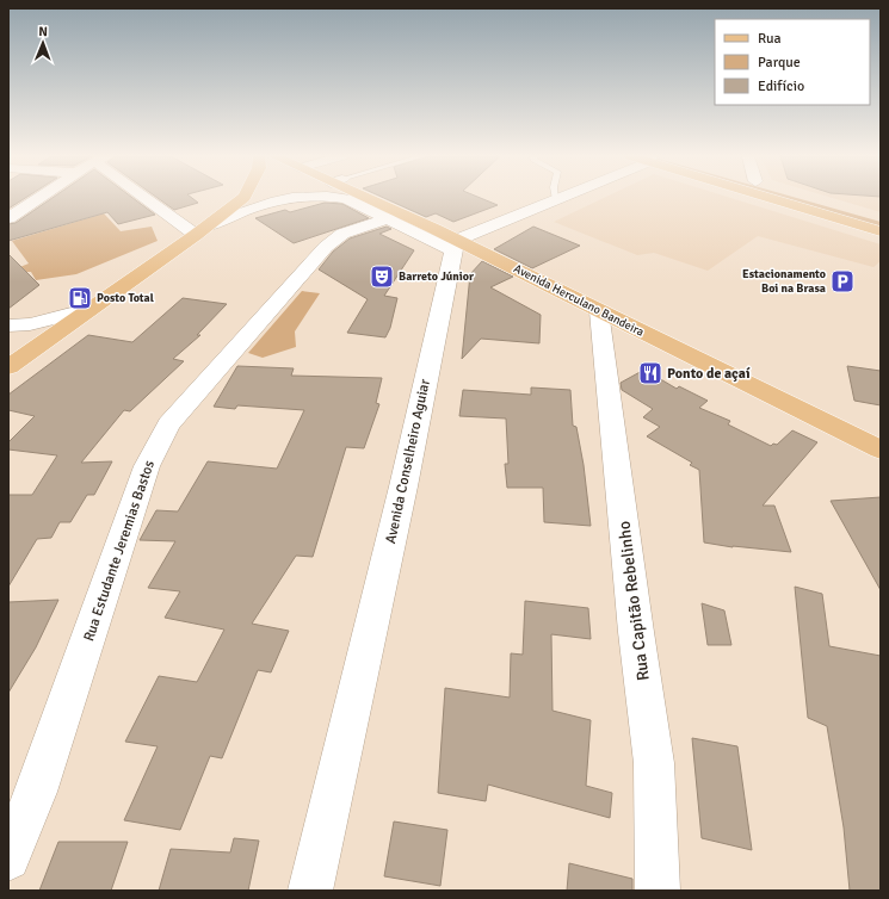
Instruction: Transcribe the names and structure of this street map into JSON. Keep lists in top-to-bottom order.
{
  "streets": {
    "main road": ["Avenida Herculano Bandeira"],
    "street": ["Avenida Conselheiro Aguiar", "Rua Estudante Jeremias Bastos", "Rua Capitão Rebelinho"]
  },
  "crossings": [
    ["Avenida Herculano Bandeira", "Avenida Conselheiro Aguiar"],
    ["Avenida Herculano Bandeira", "Rua Estudante Jeremias Bastos"],
    ["Avenida Herculano Bandeira", "Rua Capitão Rebelinho"]
  ],
  "places": {
    "theatre": ["Barreto Júnior"],
    "parking": ["Estacionamento Boi na Brasa"],
    "fuel station": ["Posto Total"],
    "restaurant": ["Ponto de açaí"]
  },
  "legend": ["Rua", "Parque", "Edifício"],
  "north": "top"
}
